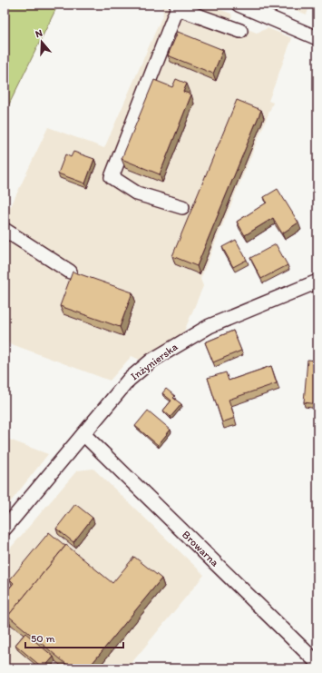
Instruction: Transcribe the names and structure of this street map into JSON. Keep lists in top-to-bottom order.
{
  "streets": {
    "street": ["Inżynierska", "Browarna"]
  },
  "crossings": [
    ["Inżynierska", "Browarna"]
  ],
  "scale_bar": "50 m",
  "north": "top"
}
